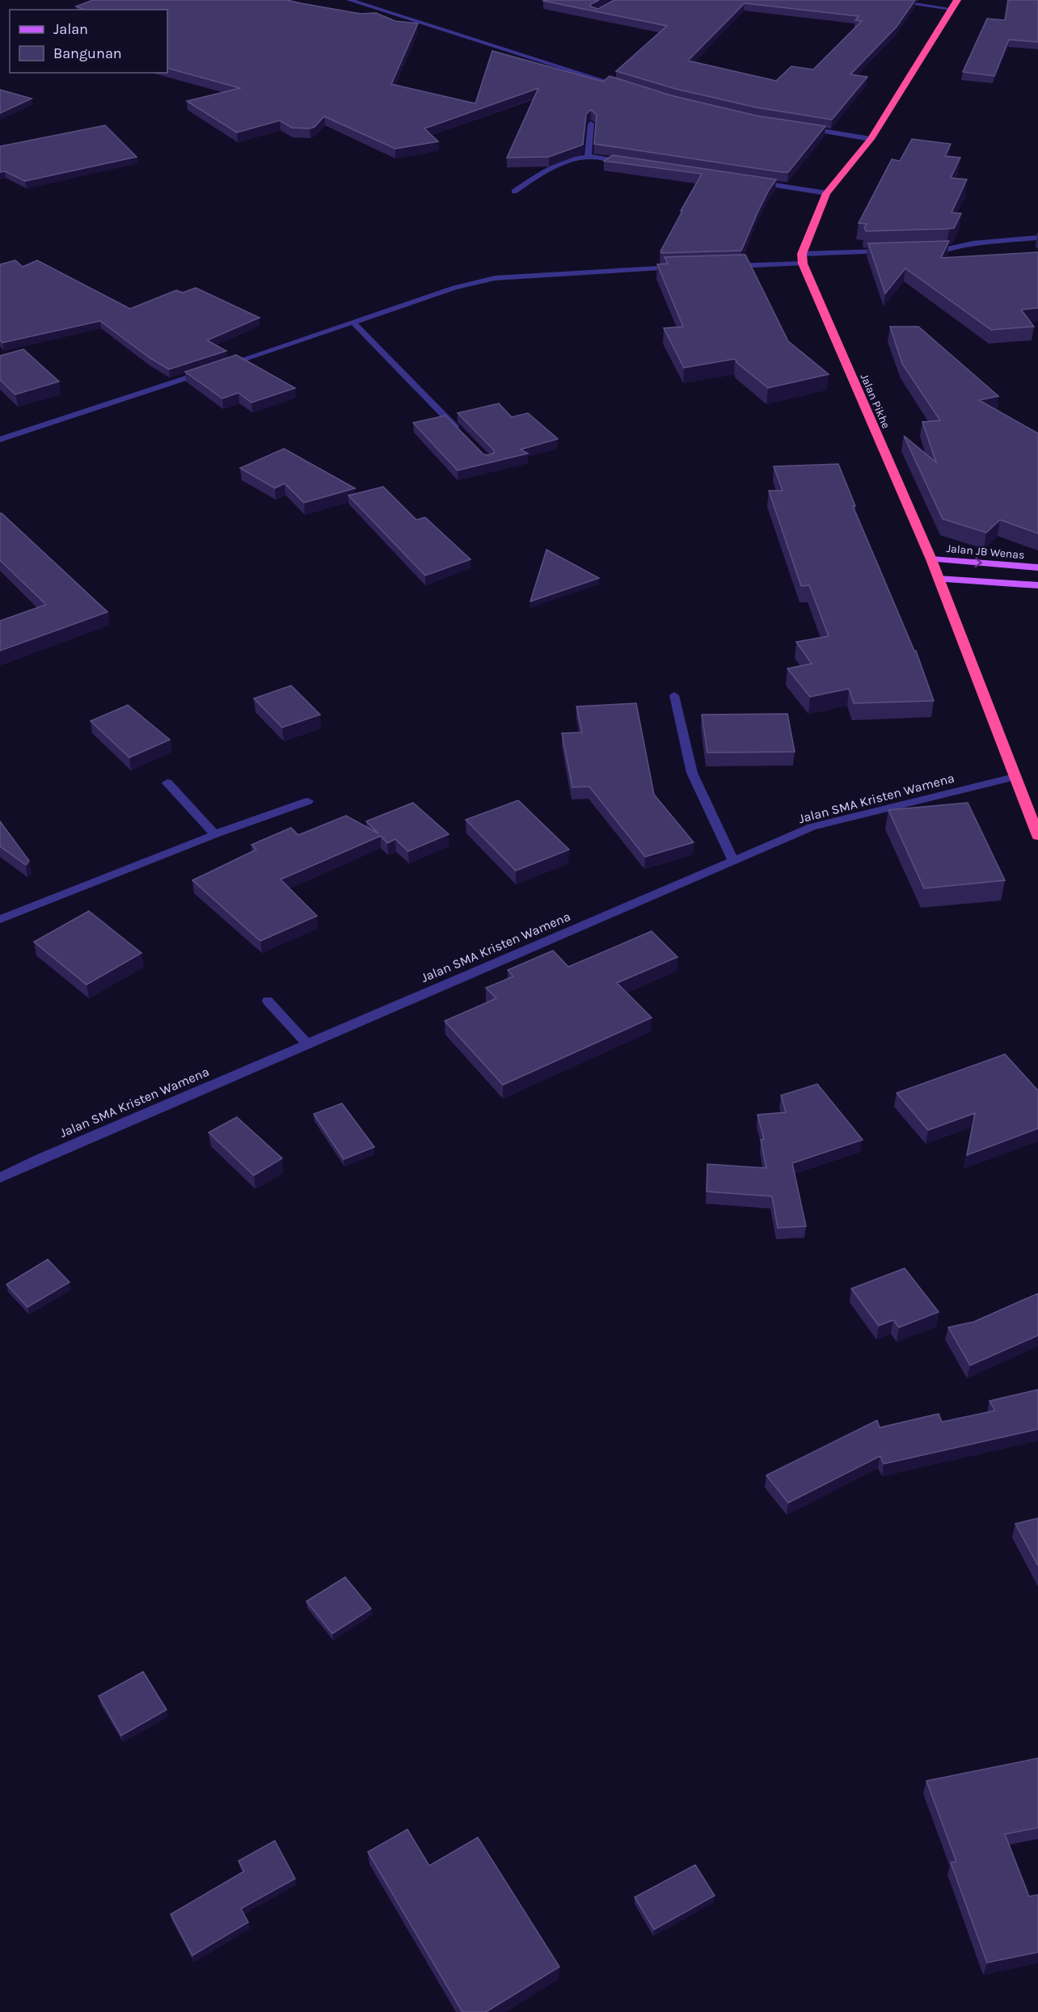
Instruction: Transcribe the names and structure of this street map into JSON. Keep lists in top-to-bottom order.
{
  "streets": {
    "highway": ["Jalan Pikhe"],
    "main road": ["Jalan JB Wenas"],
    "street": ["Jalan SMA Kristen Wamena"]
  },
  "crossings": [
    ["Jalan Pikhe", "Jalan JB Wenas"],
    ["Jalan Pikhe", "Jalan SMA Kristen Wamena"]
  ],
  "legend": ["Jalan", "Bangunan"]
}
